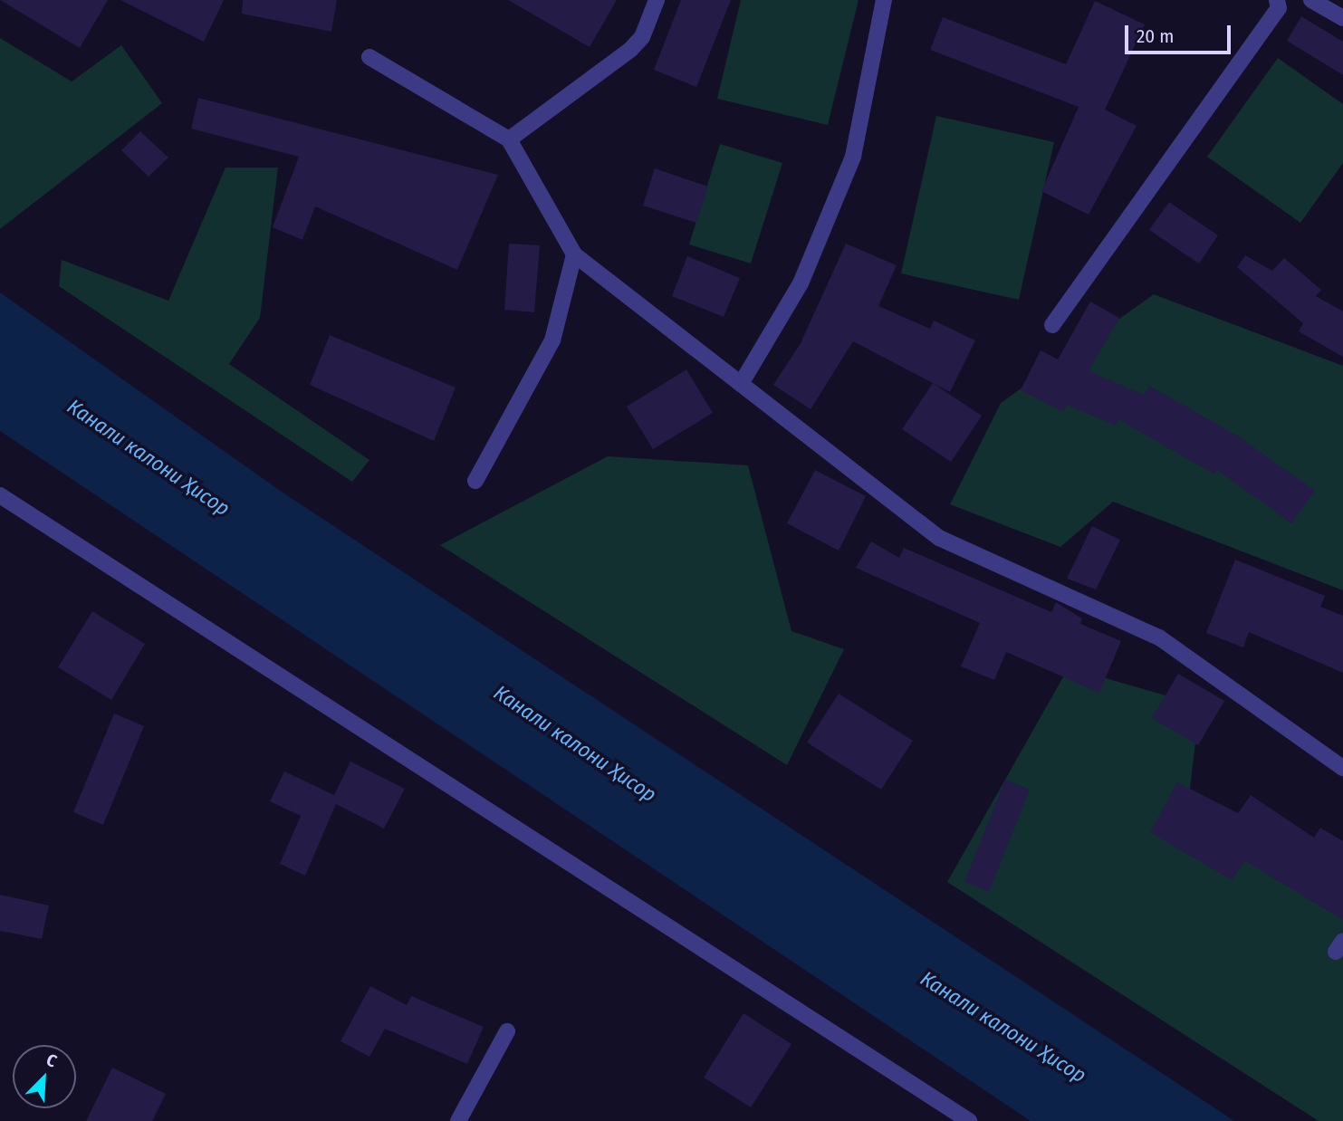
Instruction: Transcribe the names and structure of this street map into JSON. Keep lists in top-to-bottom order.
{
  "water": ["Канали калони Ҳисор"],
  "scale_bar": "20 m",
  "north": "top right"
}
